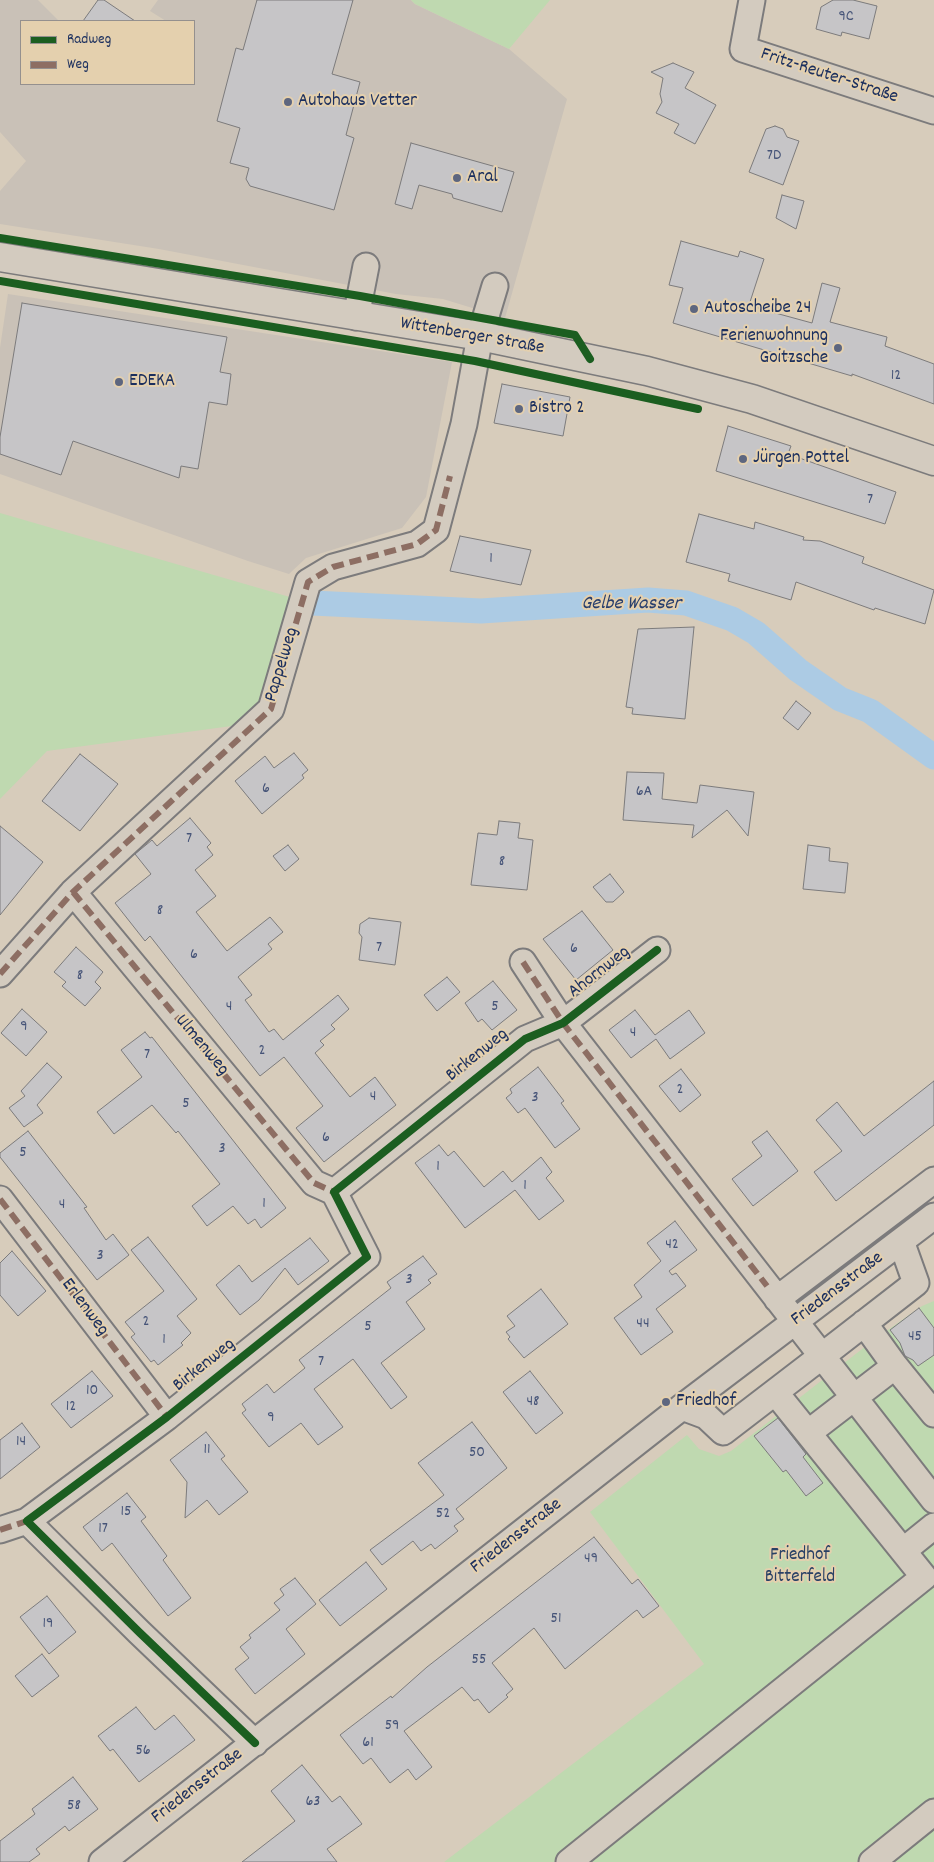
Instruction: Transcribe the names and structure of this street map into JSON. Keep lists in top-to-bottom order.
{
  "streets": {
    "main road": ["Wittenberger Straße"],
    "street": [
      "Fritz-Reuter-Straße",
      "Pappelweg",
      "Ahornweg",
      "Ulmenweg",
      "Birkenweg",
      "Friedensstraße",
      "Erlenweg"
    ]
  },
  "crossings": [
    ["Wittenberger Straße", "Pappelweg"],
    ["Pappelweg", "Ulmenweg"],
    ["Ahornweg", "Birkenweg"],
    ["Ahornweg", "Friedensstraße"],
    ["Ulmenweg", "Birkenweg"],
    ["Birkenweg", "Erlenweg"]
  ],
  "water": ["Gelbe Wasser"],
  "parks": ["Friedhof Bitterfeld"],
  "places": [
    "Autohaus Vetter",
    "Aral",
    "Autoscheibe 24",
    "Ferienwohnung Goitzsche",
    "EDEKA",
    "Bistro 2",
    "Jürgen Pottel",
    "Friedhof"
  ],
  "house_numbers": [
    "9C",
    "7D",
    "12",
    "7",
    "1",
    "6",
    "6A",
    "7",
    "8",
    "8",
    "7",
    "6",
    "6",
    "8",
    "4",
    "5",
    "9",
    "4",
    "2",
    "7",
    "2",
    "4",
    "3",
    "5",
    "6",
    "3",
    "5",
    "1",
    "1",
    "1",
    "4",
    "42",
    "3",
    "3",
    "2",
    "44",
    "5",
    "45",
    "1",
    "7",
    "10",
    "48",
    "12",
    "9",
    "14",
    "11",
    "50",
    "15",
    "52",
    "17",
    "49",
    "51",
    "19",
    "55",
    "59",
    "61",
    "56",
    "63",
    "58"
  ],
  "legend": ["Radweg", "Weg"]
}
